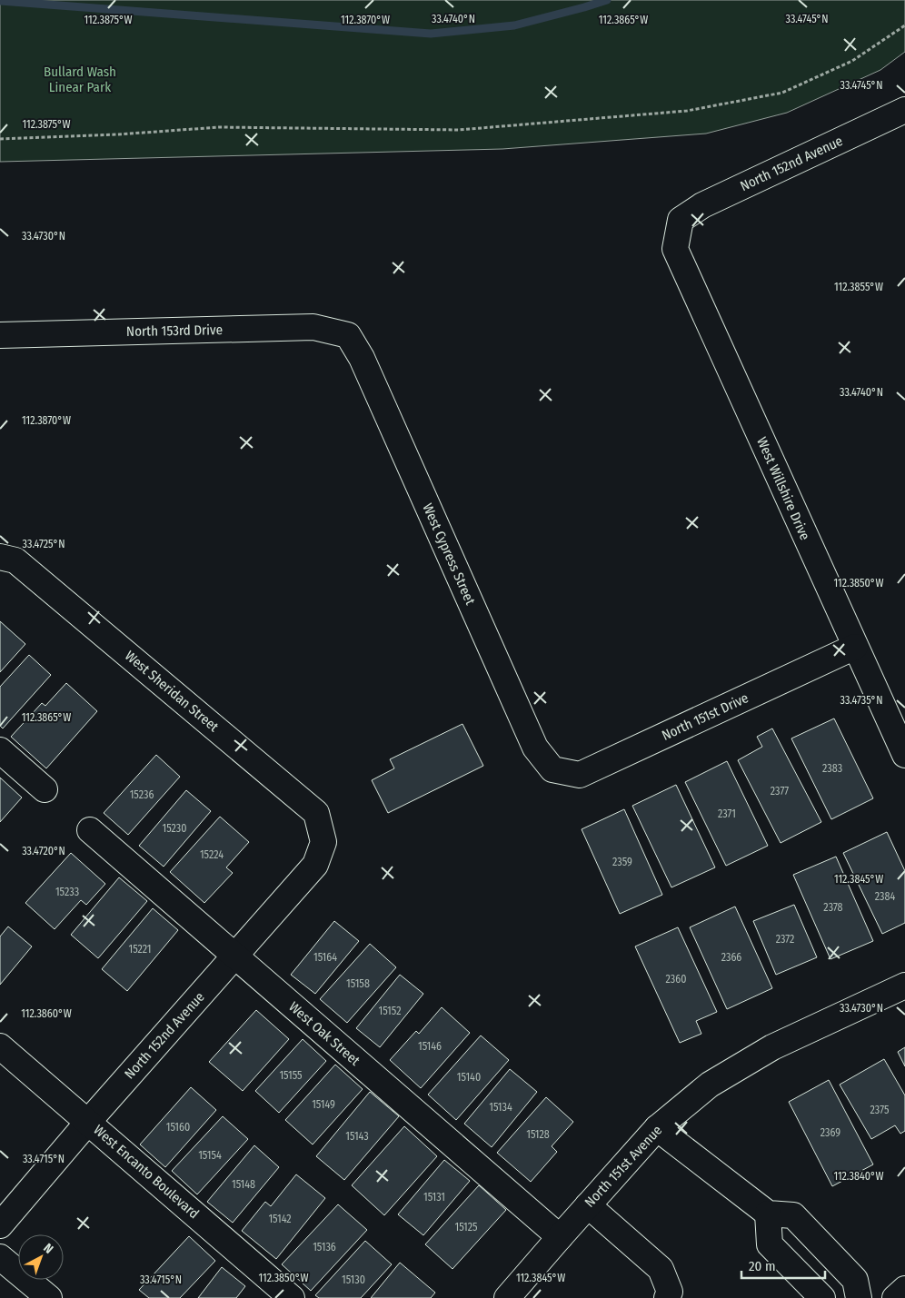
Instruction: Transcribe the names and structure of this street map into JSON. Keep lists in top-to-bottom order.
{
  "streets": {
    "street": [
      "North 152nd Avenue",
      "North 153rd Drive",
      "West Willshire Drive",
      "West Cypress Street",
      "West Sheridan Street",
      "North 151st Drive",
      "West Oak Street",
      "North 151st Avenue",
      "West Encanto Boulevard"
    ]
  },
  "crossings": [
    ["North 152nd Avenue", "West Willshire Drive"],
    ["North 152nd Avenue", "West Sheridan Street"],
    ["North 152nd Avenue", "West Oak Street"],
    ["North 152nd Avenue", "West Encanto Boulevard"],
    ["North 153rd Drive", "West Cypress Street"],
    ["West Willshire Drive", "North 151st Drive"],
    ["West Cypress Street", "North 151st Drive"],
    ["West Oak Street", "North 151st Avenue"]
  ],
  "parks": ["Bullard Wash Linear Park"],
  "house_numbers": [
    "2383",
    "2377",
    "15236",
    "2371",
    "15230",
    "15224",
    "2359",
    "15233",
    "2384",
    "2378",
    "2372",
    "15221",
    "15164",
    "2366",
    "2360",
    "15158",
    "15152",
    "15146",
    "15155",
    "15140",
    "15149",
    "15134",
    "2375",
    "15160",
    "2369",
    "15128",
    "15143",
    "15154",
    "15148",
    "15131",
    "15142",
    "15125",
    "15136",
    "15130"
  ],
  "scale_bar": "20 m",
  "north": "top right",
  "coordinates": [
    "33.4740°N",
    "33.4745°N",
    "112.3875°W",
    "112.3870°W",
    "112.3865°W",
    "33.4730°N",
    "112.3855°W",
    "33.4725°N",
    "112.3850°W",
    "33.4735°N",
    "33.4720°N",
    "112.3845°W",
    "112.3860°W",
    "33.4715°N",
    "112.3840°W"
  ]
}
